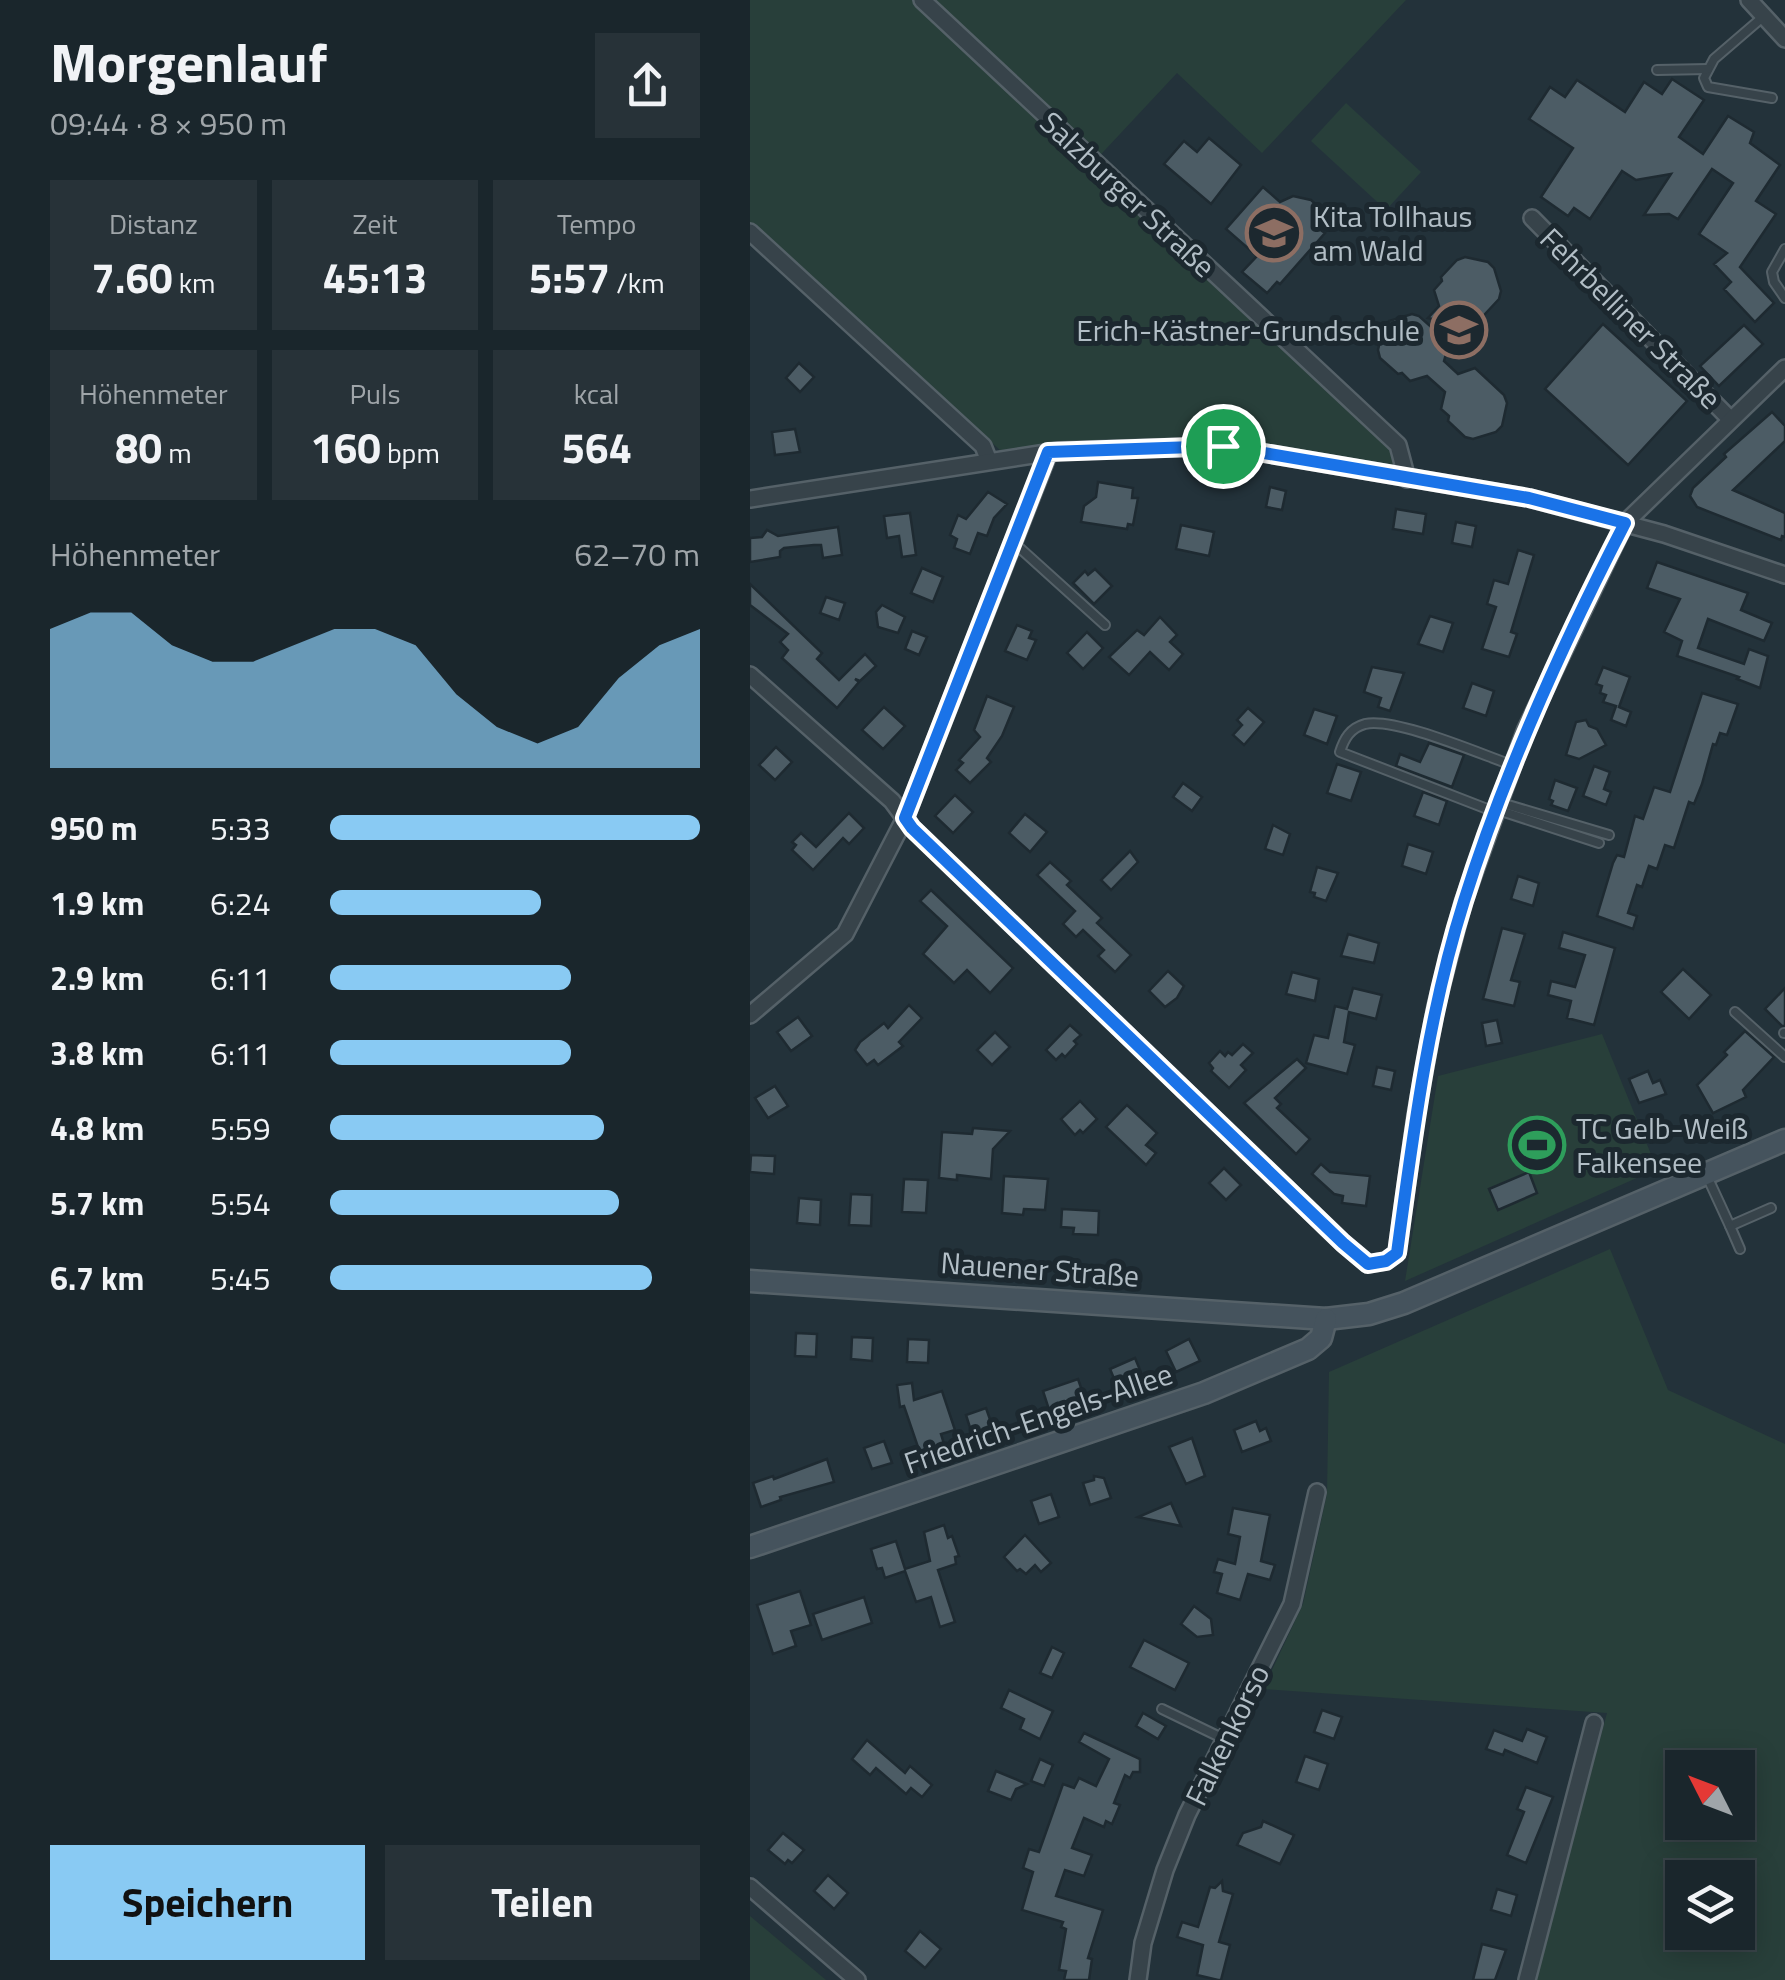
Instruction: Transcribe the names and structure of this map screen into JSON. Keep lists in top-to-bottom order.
{
  "streets": {
    "main road": ["Nauener Straße", "Friedrich-Engels-Allee"],
    "street": ["Salzburger Straße", "Fehrbelliner Straße", "Falkenkorso"]
  },
  "crossings": [
    ["Nauener Straße", "Friedrich-Engels-Allee"]
  ],
  "places": {
    "school or university": ["Kita Tollhaus am Wald", "Erich-Kästner-Grundschule"],
    "sports": ["TC Gelb-Weiß Falkensee"]
  },
  "north": "top left",
  "page": {
    "heading": ["Morgenlauf", "09:44 · 8 × 950 m"],
    "stats": [
      ["Distanz", "7.60 km"],
      ["Zeit", "45:13"],
      ["Tempo", "5:57 /km"],
      ["Höhenmeter", "80 m"],
      ["Puls", "160 bpm"],
      ["kcal", "564"]
    ],
    "chart": ["Höhenmeter", "62–70 m"],
    "list": [
      {
        "name": "950 m",
        "note": "5:33"
      },
      {
        "name": "1.9 km",
        "note": "6:24"
      },
      {
        "name": "2.9 km",
        "note": "6:11"
      },
      {
        "name": "3.8 km",
        "note": "6:11"
      },
      {
        "name": "4.8 km",
        "note": "5:59"
      },
      {
        "name": "5.7 km",
        "note": "5:54"
      },
      {
        "name": "6.7 km",
        "note": "5:45"
      }
    ],
    "buttons": ["Speichern", "Teilen"]
  }
}
